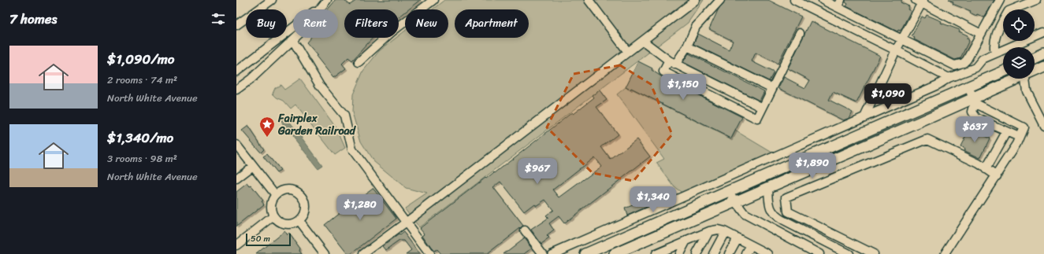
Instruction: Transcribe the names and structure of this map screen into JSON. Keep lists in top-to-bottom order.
{
  "places": {
    "place": ["Fairplex Garden Railroad"]
  },
  "scale_bar": "50 m",
  "page": {
    "heading": "7 homes",
    "chip": [
      "Buy",
      "Rent",
      "Filters",
      "New",
      "Apartment"
    ],
    "list": [
      {
        "name": "$1,090/mo",
        "note": "2 rooms · 74 m² · North White Avenue"
      },
      {
        "name": "$1,340/mo",
        "note": "3 rooms · 98 m² · North White Avenue"
      }
    ],
    "price": [
      "$1,150",
      "$1,090",
      "$637",
      "$1,890",
      "$967",
      "$1,340",
      "$1,280"
    ],
    "scale": "50 m"
  }
}
